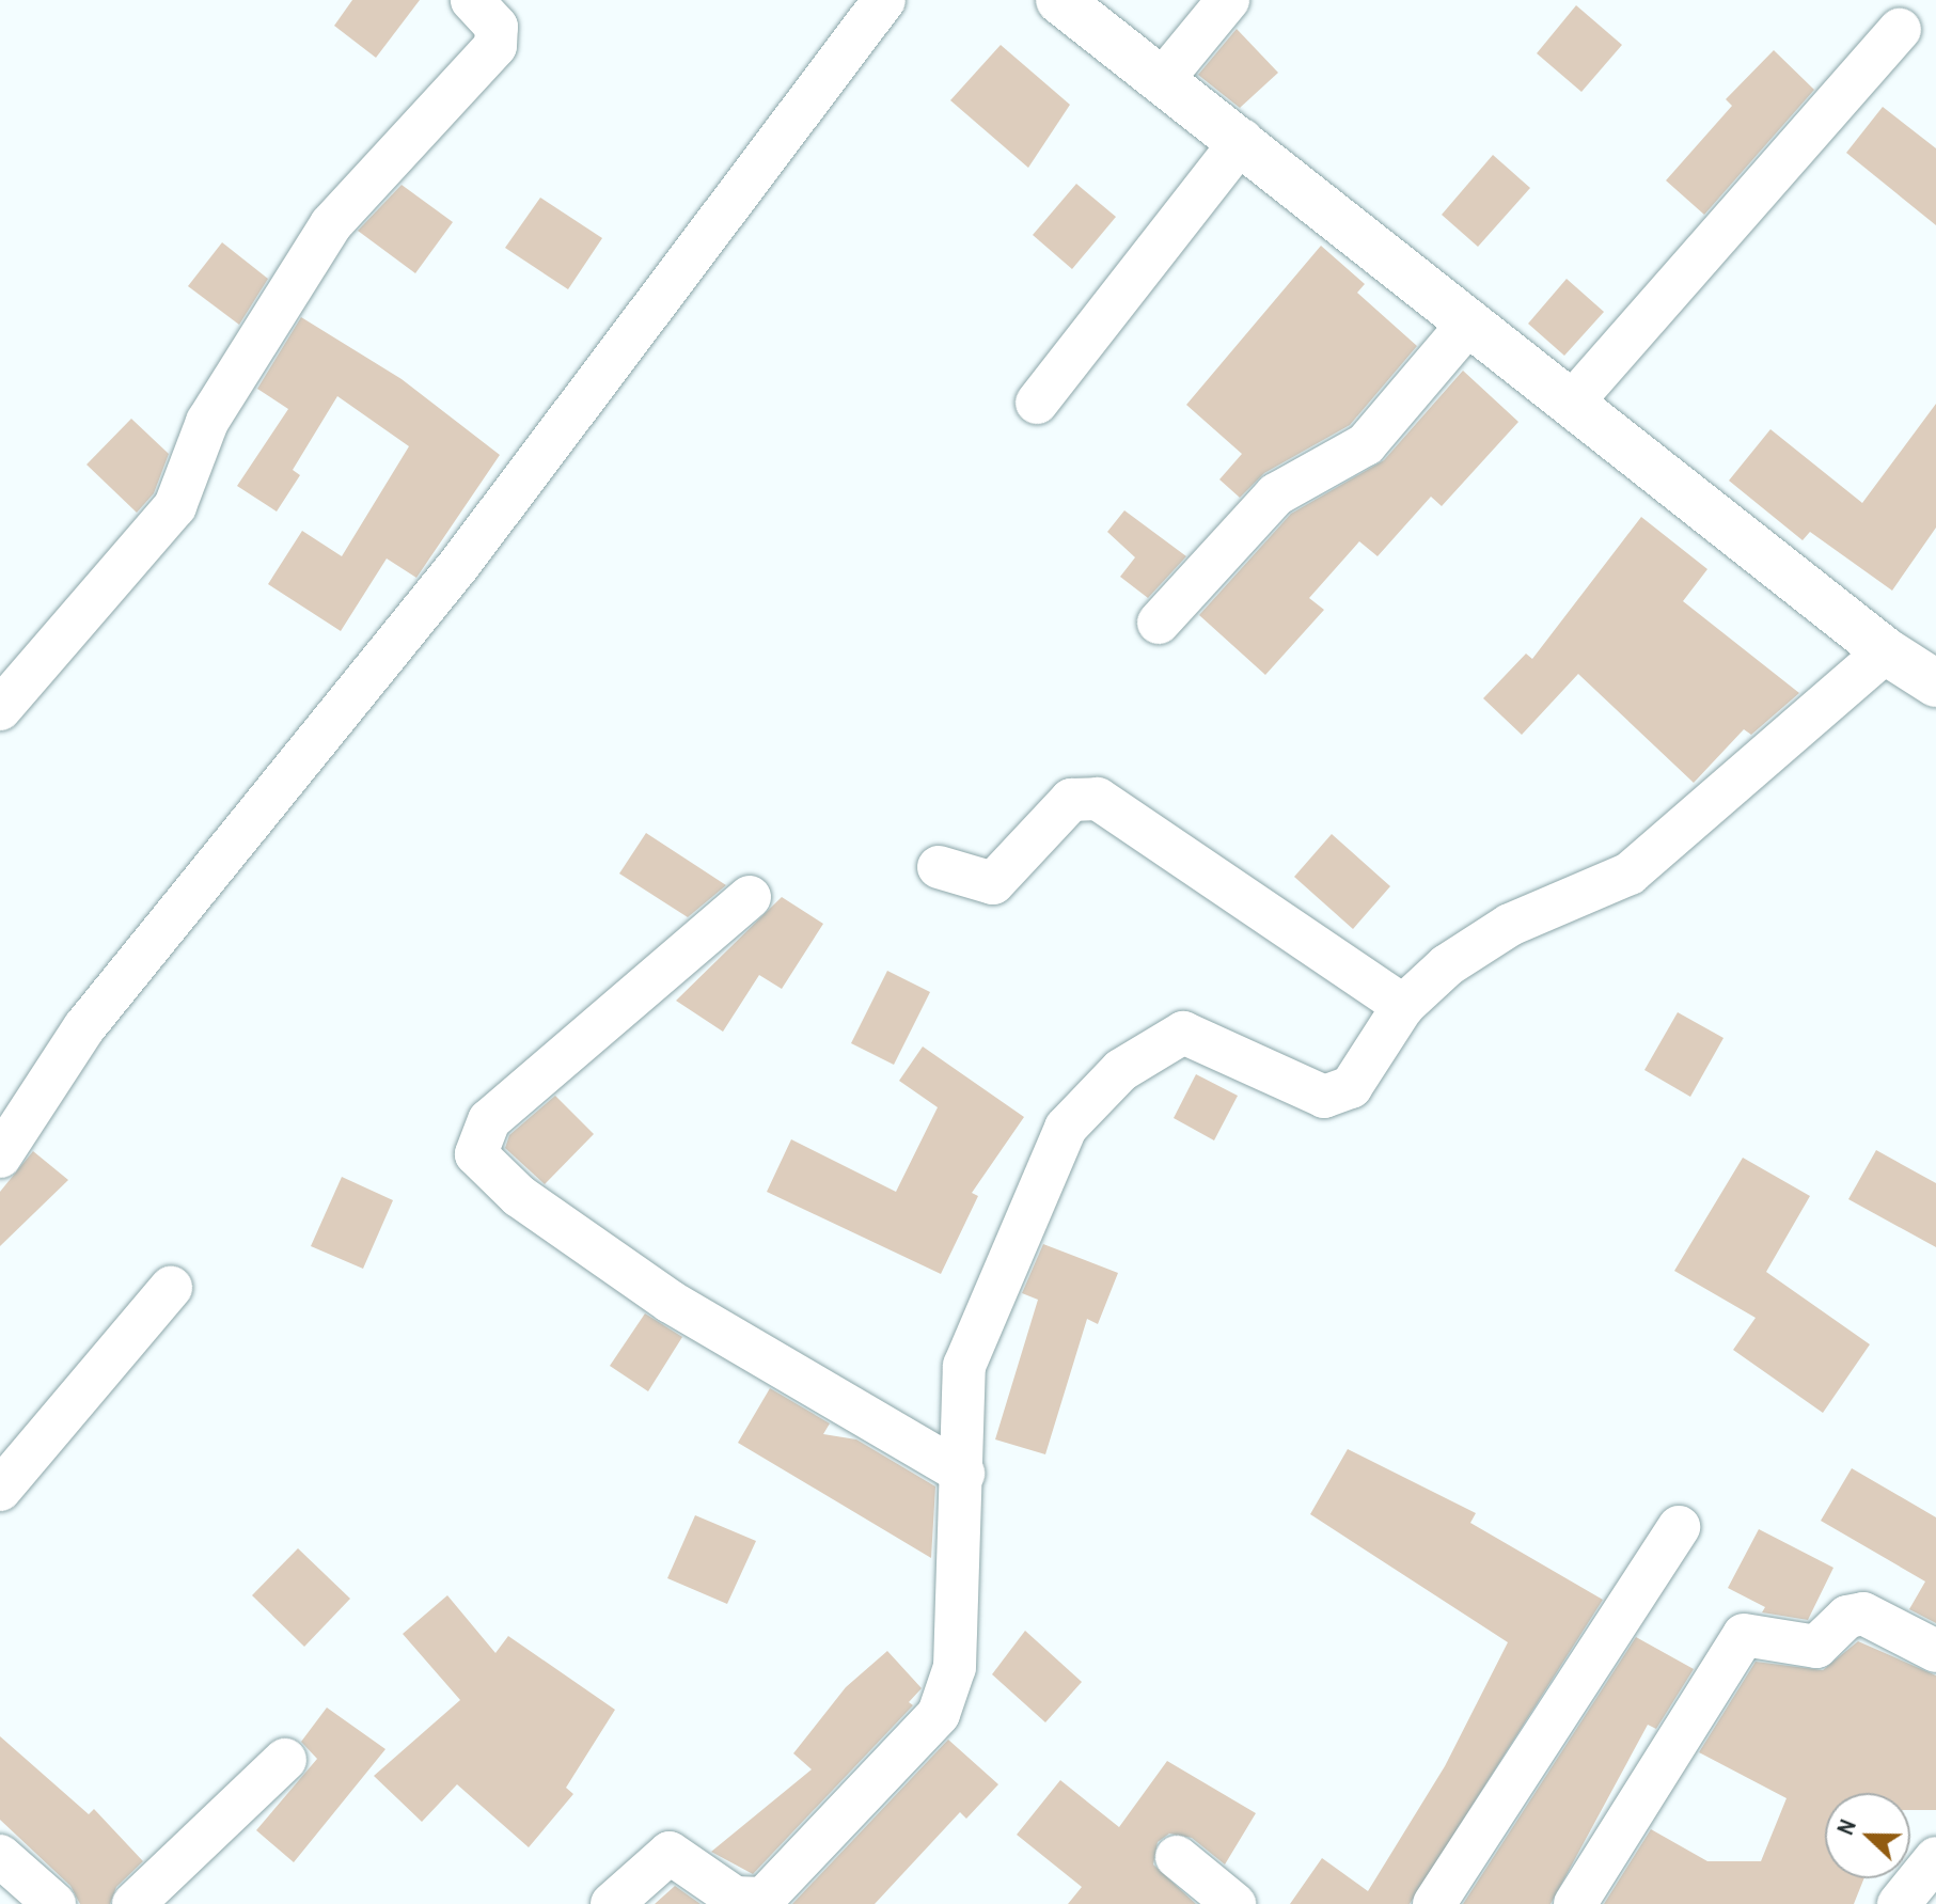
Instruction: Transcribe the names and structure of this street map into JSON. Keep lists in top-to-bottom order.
{
  "north": "left"
}
